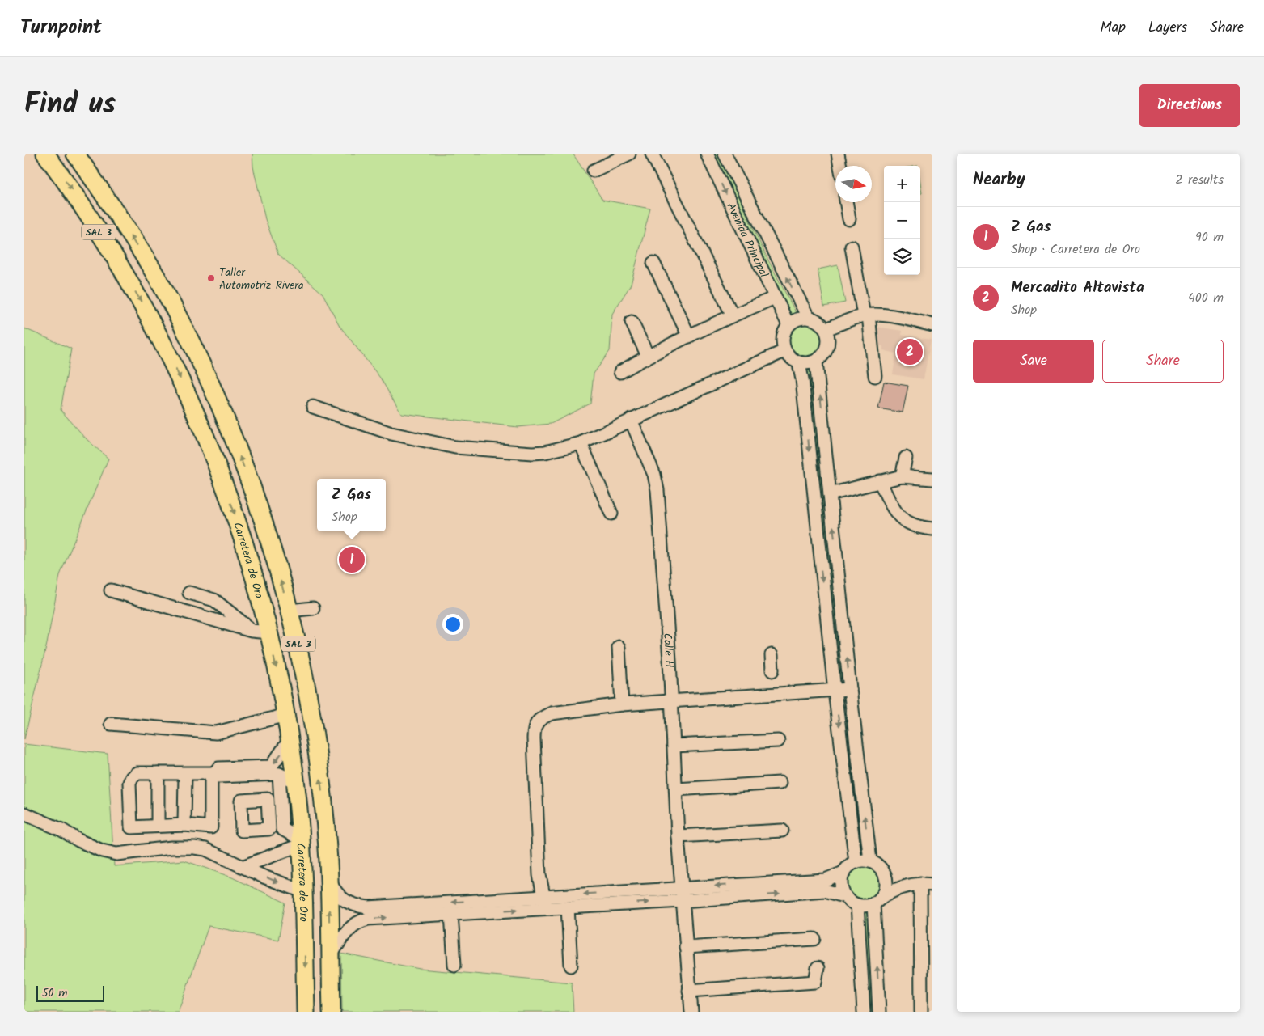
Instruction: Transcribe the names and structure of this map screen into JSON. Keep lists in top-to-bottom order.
{
  "streets": {
    "highway": ["SAL 3", "Carretera de Oro"],
    "street": ["Avenida Principal", "Calle H"]
  },
  "places": ["Taller Automotriz Rivera"],
  "scale_bar": "50 m",
  "north": "right",
  "page": {
    "header": "Turnpoint",
    "nav": ["Map", "Layers", "Share"],
    "title": "Find us",
    "buttons": [
      "Directions",
      ["Save", "Share"]
    ],
    "heading": ["Nearby", "2 results"],
    "map_buttons": ["+", "−"],
    "list": [
      {
        "mark": "1",
        "name": "Z Gas",
        "note": "Shop · Carretera de Oro",
        "value": "90 m"
      },
      {
        "mark": "2",
        "name": "Mercadito Altavista",
        "note": "Shop",
        "value": "400 m"
      }
    ],
    "pins": ["2", "1"],
    "popup": ["Z Gas", "Shop"],
    "scale": "50 m"
  }
}
